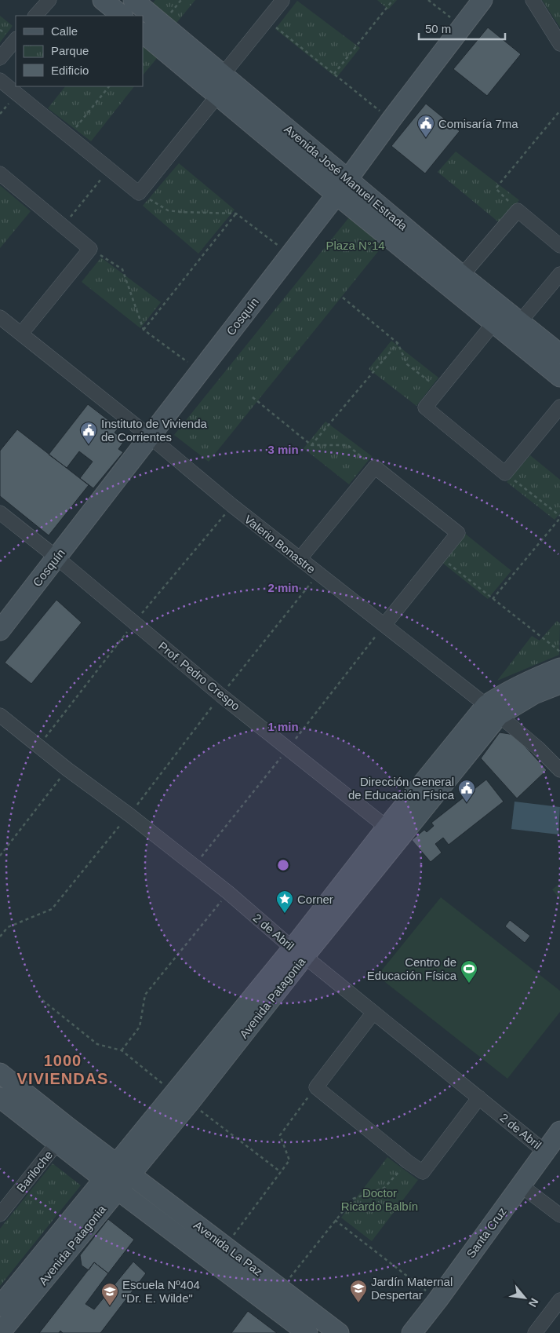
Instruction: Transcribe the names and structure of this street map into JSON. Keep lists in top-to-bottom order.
{
  "streets": {
    "main road": [
      "Avenida José Manuel Estrada",
      "Cosquín",
      "Avenida Patagonia",
      "Santa Cruz",
      "Avenida La Paz"
    ],
    "street": [
      "Valerio Bonastre",
      "Prof. Pedro Crespo",
      "2 de Abril",
      "Bariloche"
    ]
  },
  "crossings": [
    ["Avenida José Manuel Estrada", "Cosquín"],
    ["Cosquín", "Valerio Bonastre"],
    ["Cosquín", "Prof. Pedro Crespo"],
    ["Valerio Bonastre", "Avenida Patagonia"],
    ["Prof. Pedro Crespo", "Avenida Patagonia"],
    ["2 de Abril", "Avenida Patagonia"],
    ["2 de Abril", "Santa Cruz"],
    ["Avenida Patagonia", "Avenida La Paz"],
    ["Bariloche", "Avenida La Paz"]
  ],
  "districts": ["1000 VIVIENDAS"],
  "parks": ["Plaza N°14", "Doctor Ricardo Balbín"],
  "places": {
    "public building": ["Comisaría 7ma", "Instituto de Vivienda de Corrientes", "Dirección General de Educación Física"],
    "place": ["Corner"],
    "sports": ["Centro de Educación Física"],
    "school or university": ["Jardín Maternal Despertar", "Escuela Nº404 \"Dr. E. Wilde\""]
  },
  "legend": ["Calle", "Parque", "Edificio"],
  "scale_bar": "50 m",
  "north": "bottom right",
  "rings": ["3 min", "2 min", "1 min"]
}
